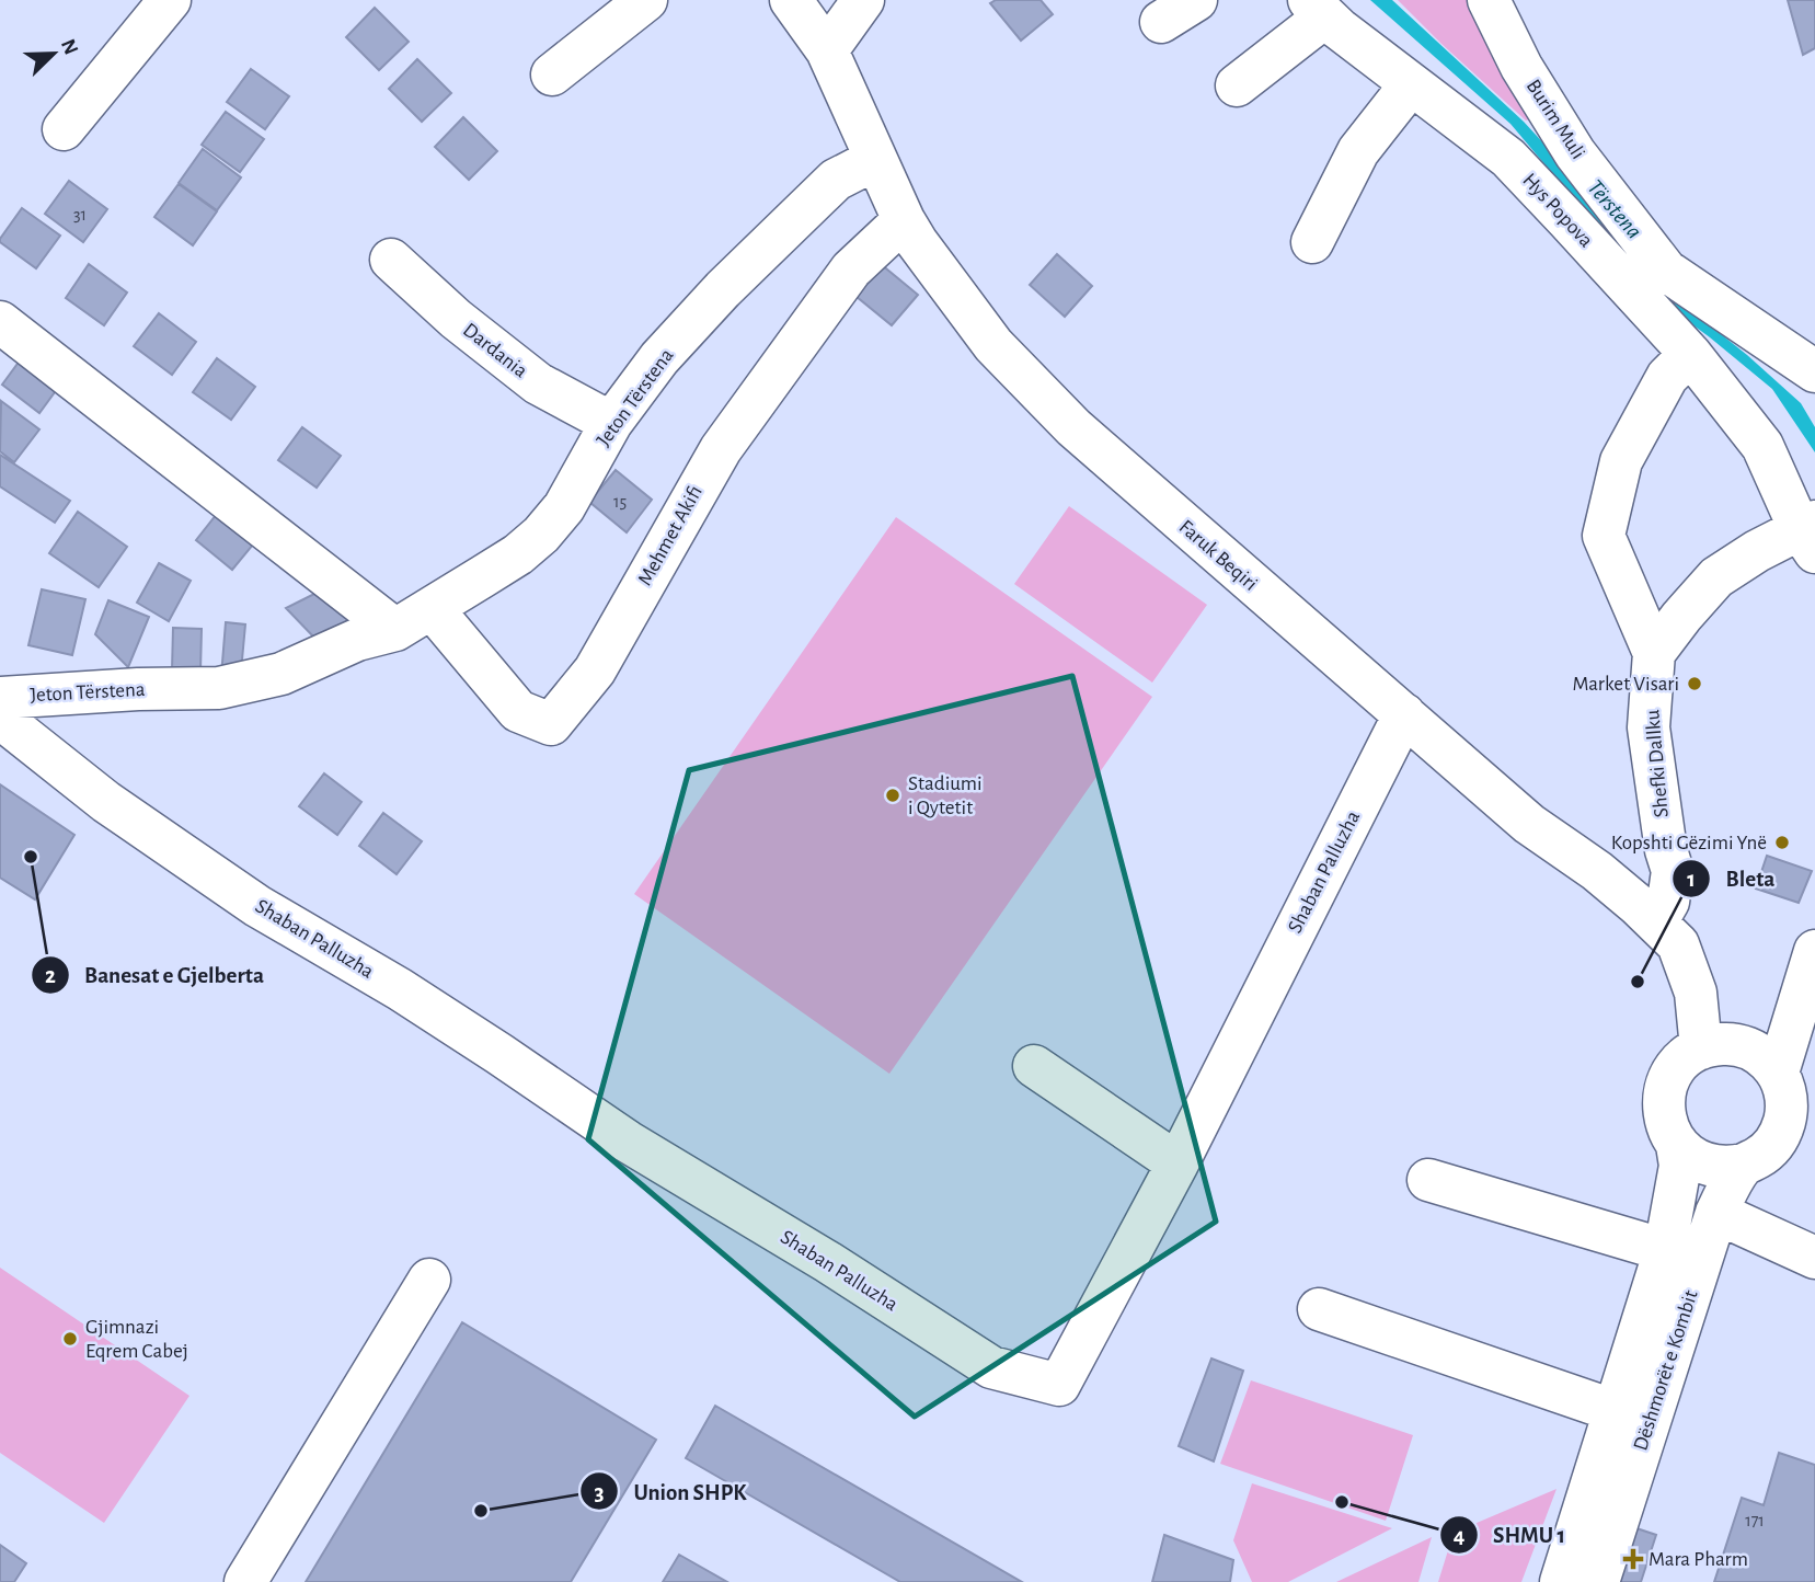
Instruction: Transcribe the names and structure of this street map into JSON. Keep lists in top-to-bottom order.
{
  "streets": {
    "street": [
      "Burim Muli",
      "Hys Popova",
      "Dardania",
      "Jeton Tërstena",
      "Mehmet Akifi",
      "Faruk Beqiri",
      "Shefki Dallku",
      "Shaban Palluzha",
      "Dëshmorët e Kombit"
    ]
  },
  "crossings": [
    ["Dardania", "Jeton Tërstena"],
    ["Jeton Tërstena", "Mehmet Akifi"],
    ["Jeton Tërstena", "Faruk Beqiri"],
    ["Mehmet Akifi", "Faruk Beqiri"],
    ["Faruk Beqiri", "Shefki Dallku"],
    ["Faruk Beqiri", "Shaban Palluzha"],
    ["Faruk Beqiri", "Dëshmorët e Kombit"]
  ],
  "water": ["Tërstena"],
  "places": {
    "other": [
      "Market Visari",
      "Stadiumi i Qytetit",
      "Kopshti Gëzimi Ynë",
      "Banesat e Gjelberta",
      "Bleta",
      "Gjimnazi Eqrem Cabej",
      "SHMU 1",
      "Union SHPK"
    ],
    "health": ["Mara Pharm"]
  },
  "house_numbers": ["31", "15", "171"],
  "north": "top right"
}
